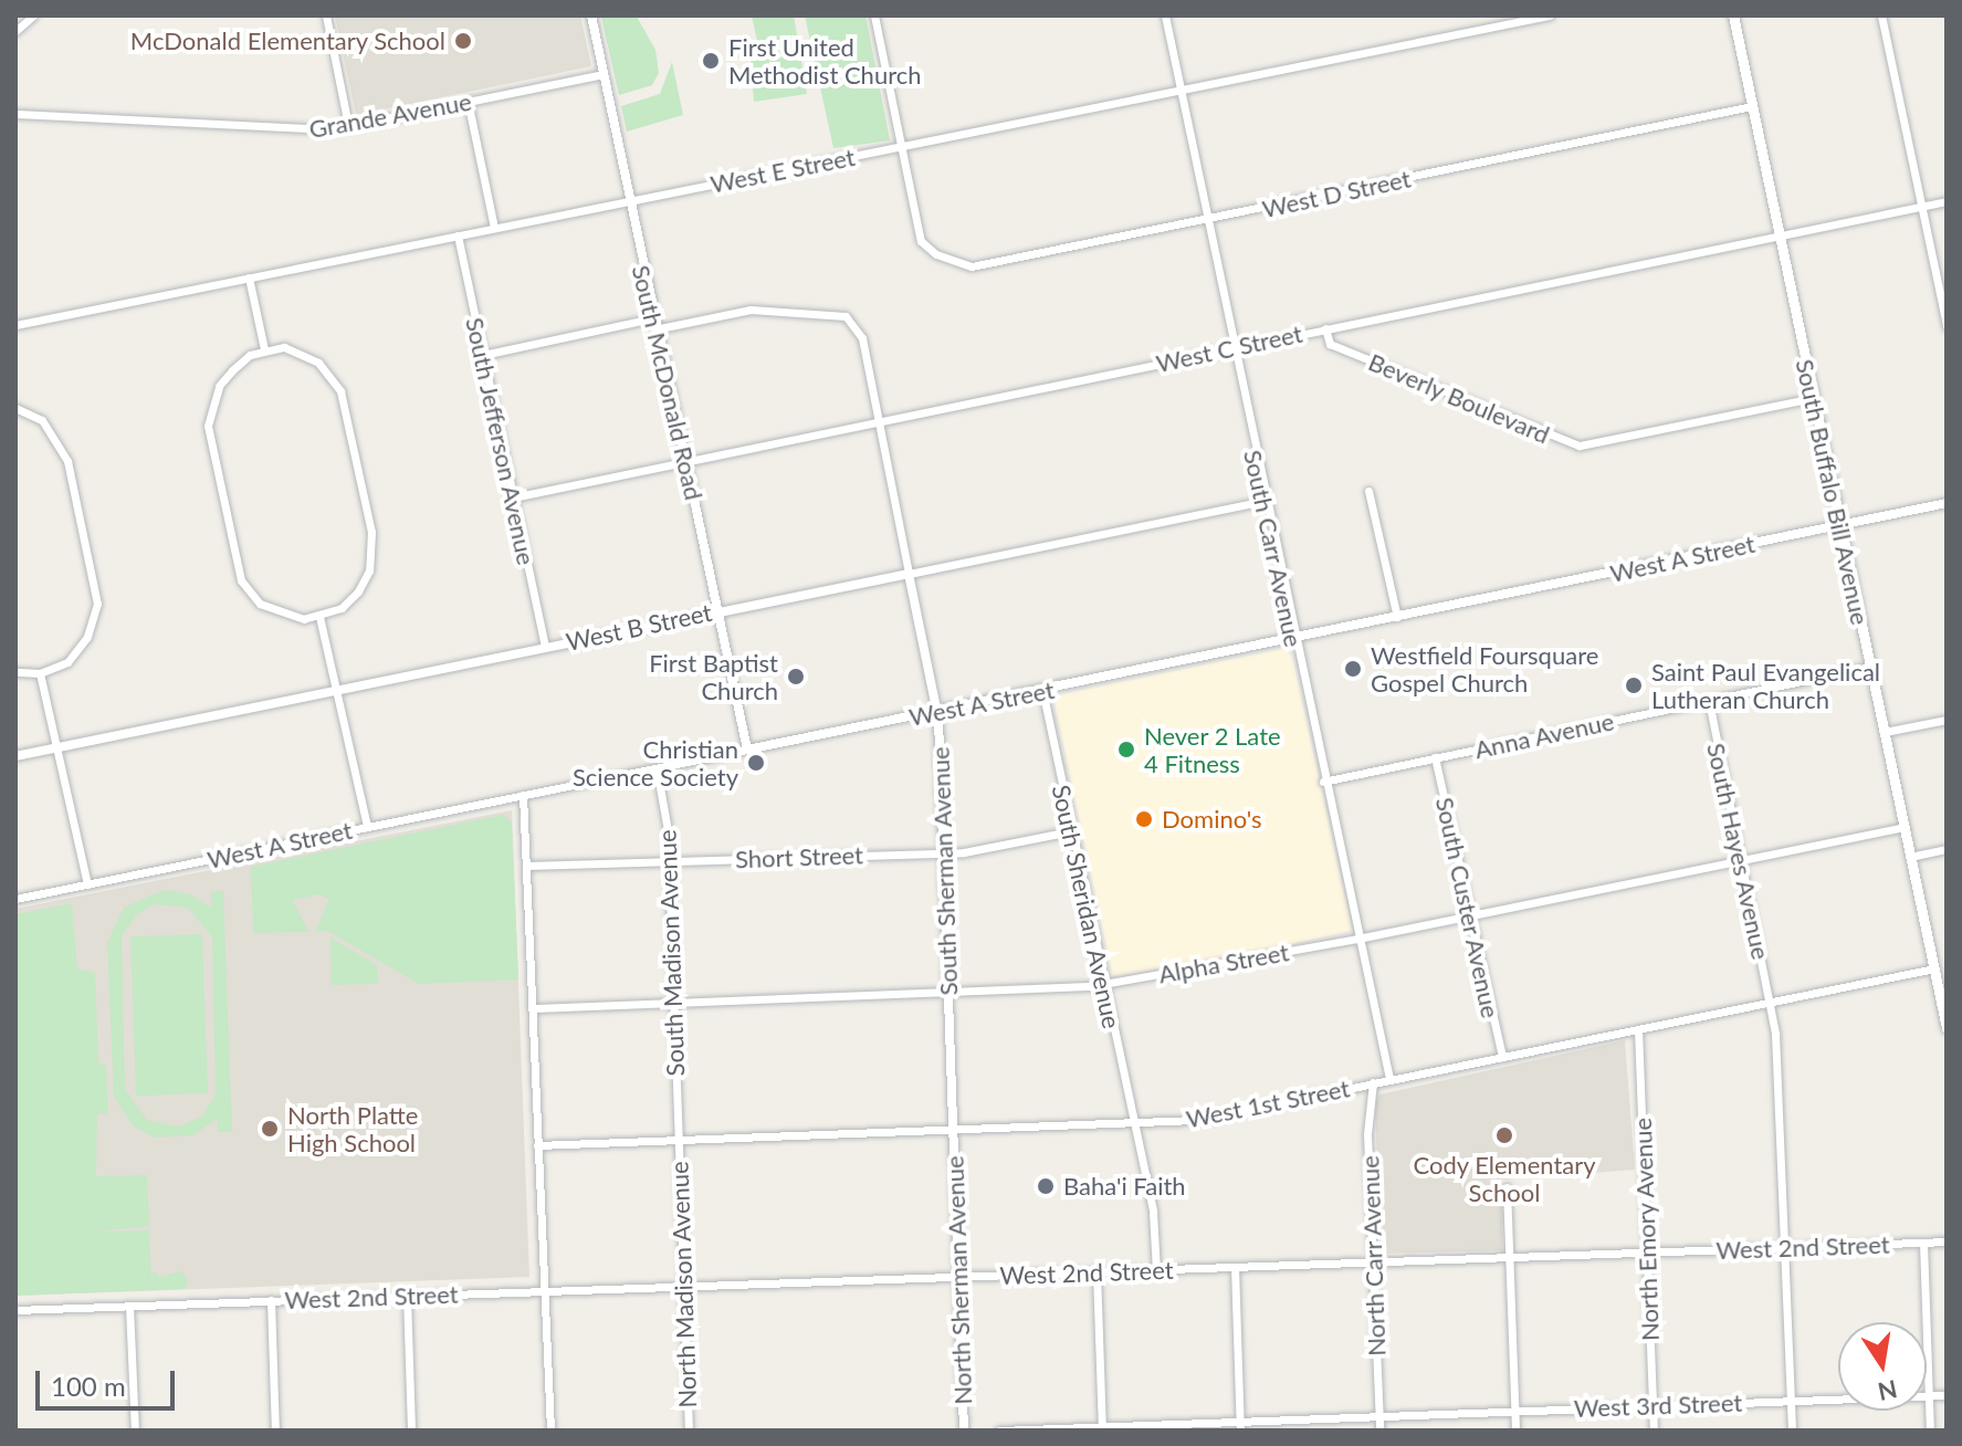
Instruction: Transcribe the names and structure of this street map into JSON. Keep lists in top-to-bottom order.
{
  "streets": {
    "main road": ["South Buffalo Bill Avenue"],
    "street": [
      "Grande Avenue",
      "West E Street",
      "West D Street",
      "West C Street",
      "South McDonald Road",
      "Beverly Boulevard",
      "South Jefferson Avenue",
      "South Carr Avenue",
      "West A Street",
      "West B Street",
      "Anna Avenue",
      "South Hayes Avenue",
      "Short Street",
      "South Sherman Avenue",
      "South Sheridan Avenue",
      "South Custer Avenue",
      "South Madison Avenue",
      "Alpha Street",
      "West 1st Street",
      "North Emory Avenue",
      "West 2nd Street",
      "North Carr Avenue",
      "North Sherman Avenue",
      "North Madison Avenue",
      "West 3rd Street"
    ]
  },
  "crossings": [
    ["Grande Avenue", "South McDonald Road"],
    ["West E Street", "West D Street"],
    ["West E Street", "South McDonald Road"],
    ["West E Street", "South Jefferson Avenue"],
    ["West E Street", "South Carr Avenue"],
    ["West D Street", "South Buffalo Bill Avenue"],
    ["West D Street", "South Carr Avenue"],
    ["West C Street", "South McDonald Road"],
    ["West C Street", "Beverly Boulevard"],
    ["West C Street", "South Jefferson Avenue"],
    ["West C Street", "South Buffalo Bill Avenue"],
    ["West C Street", "South Carr Avenue"],
    ["West C Street", "South Sherman Avenue"],
    ["South McDonald Road", "West A Street"],
    ["South McDonald Road", "West B Street"],
    ["South McDonald Road", "South Sherman Avenue"],
    ["Beverly Boulevard", "South Buffalo Bill Avenue"],
    ["South Jefferson Avenue", "West B Street"],
    ["South Buffalo Bill Avenue", "West A Street"],
    ["South Buffalo Bill Avenue", "Anna Avenue"],
    ["South Buffalo Bill Avenue", "Alpha Street"],
    ["South Buffalo Bill Avenue", "West 1st Street"],
    ["South Carr Avenue", "West A Street"],
    ["South Carr Avenue", "West B Street"],
    ["South Carr Avenue", "Anna Avenue"],
    ["South Carr Avenue", "Alpha Street"],
    ["South Carr Avenue", "West 1st Street"],
    ["West A Street", "South Sherman Avenue"],
    ["West A Street", "South Sheridan Avenue"],
    ["West A Street", "South Madison Avenue"],
    ["West B Street", "South Sherman Avenue"],
    ["Anna Avenue", "South Hayes Avenue"],
    ["Anna Avenue", "South Custer Avenue"],
    ["South Hayes Avenue", "Alpha Street"],
    ["South Hayes Avenue", "West 1st Street"],
    ["South Hayes Avenue", "West 2nd Street"],
    ["South Hayes Avenue", "West 3rd Street"],
    ["Short Street", "South Sherman Avenue"],
    ["Short Street", "South Sheridan Avenue"],
    ["Short Street", "South Madison Avenue"],
    ["South Sherman Avenue", "Alpha Street"],
    ["South Sherman Avenue", "West 1st Street"],
    ["South Sherman Avenue", "North Sherman Avenue"],
    ["South Sheridan Avenue", "Alpha Street"],
    ["South Sheridan Avenue", "West 1st Street"],
    ["South Sheridan Avenue", "West 2nd Street"],
    ["South Custer Avenue", "Alpha Street"],
    ["South Custer Avenue", "West 1st Street"],
    ["South Madison Avenue", "Alpha Street"],
    ["South Madison Avenue", "West 1st Street"],
    ["South Madison Avenue", "North Madison Avenue"],
    ["West 1st Street", "North Emory Avenue"],
    ["West 1st Street", "North Carr Avenue"],
    ["West 1st Street", "North Sherman Avenue"],
    ["West 1st Street", "North Madison Avenue"],
    ["North Emory Avenue", "West 2nd Street"],
    ["North Emory Avenue", "West 3rd Street"],
    ["West 2nd Street", "North Carr Avenue"],
    ["West 2nd Street", "North Sherman Avenue"],
    ["West 2nd Street", "North Madison Avenue"],
    ["North Carr Avenue", "West 3rd Street"]
  ],
  "places": [
    "McDonald Elementary School",
    "First United Methodist Church",
    "Westfield Foursquare Gospel Church",
    "First Baptist Church",
    "Saint Paul Evangelical Lutheran Church",
    "Never 2 Late 4 Fitness",
    "Christian Science Society",
    "Domino's",
    "North Platte High School",
    "Cody Elementary School",
    "Baha'i Faith"
  ],
  "scale_bar": "100 m",
  "north": "bottom"
}
